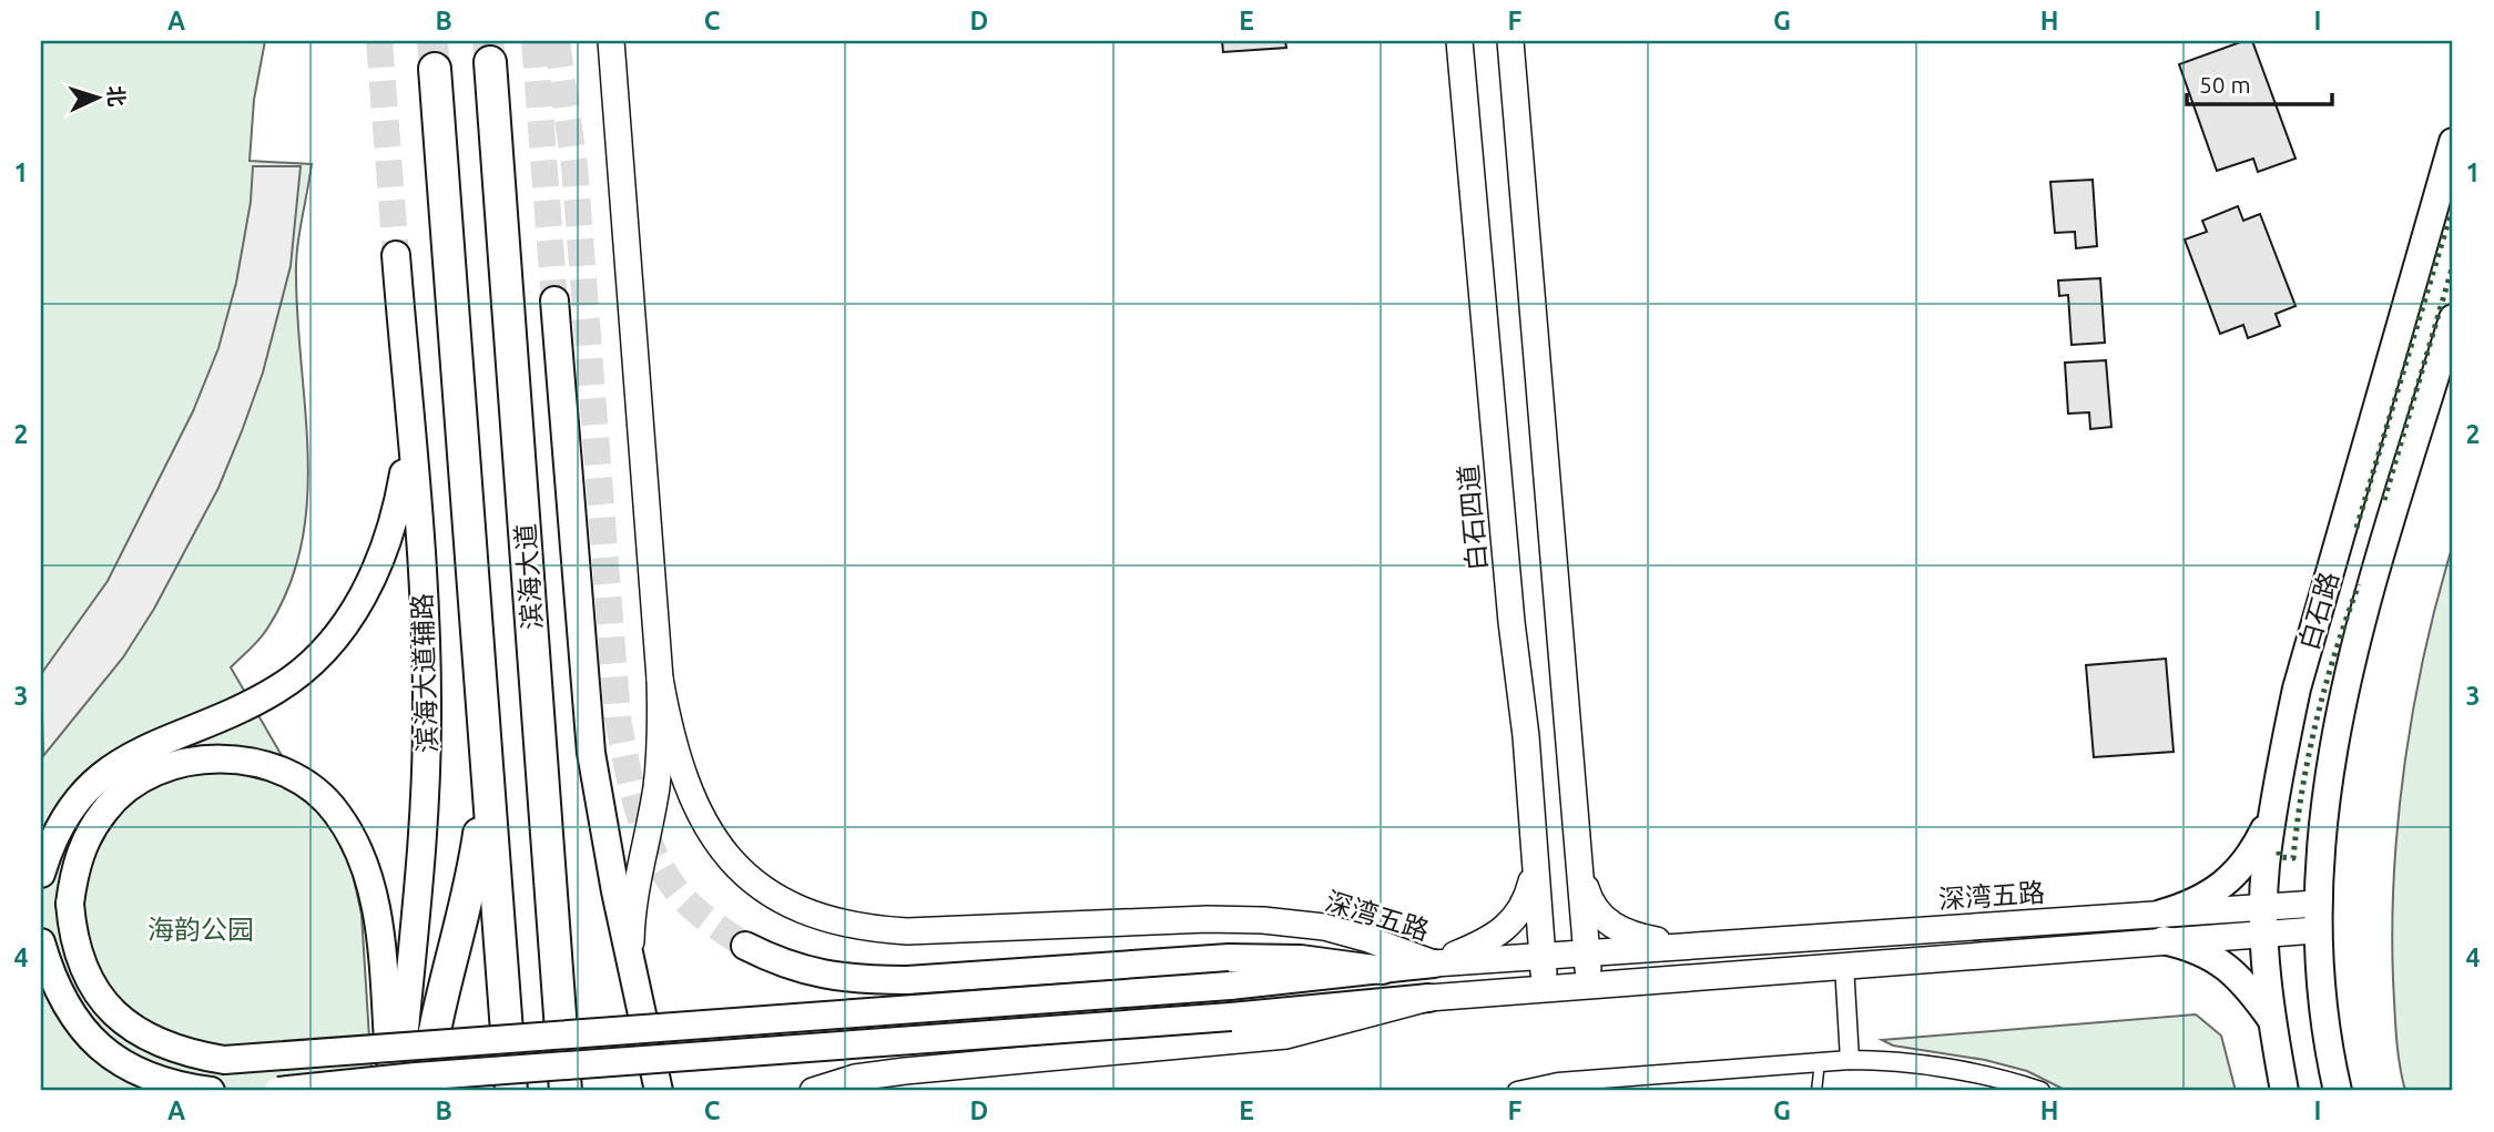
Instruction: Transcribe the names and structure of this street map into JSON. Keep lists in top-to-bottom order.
{
  "streets": {
    "highway": ["滨海大道"],
    "main road": ["白石路", "滨海大道辅路"],
    "street": ["白石四道", "深湾五路"]
  },
  "crossings": [
    ["白石四道", "深湾五路"],
    ["白石路", "深湾五路"]
  ],
  "parks": ["海韵公园"],
  "scale_bar": "50 m",
  "north": "right",
  "grid": {
    "columns": [
      "A",
      "B",
      "C",
      "D",
      "E",
      "F",
      "G",
      "H",
      "I"
    ],
    "rows": [
      "1",
      "2",
      "3",
      "4"
    ]
  }
}
